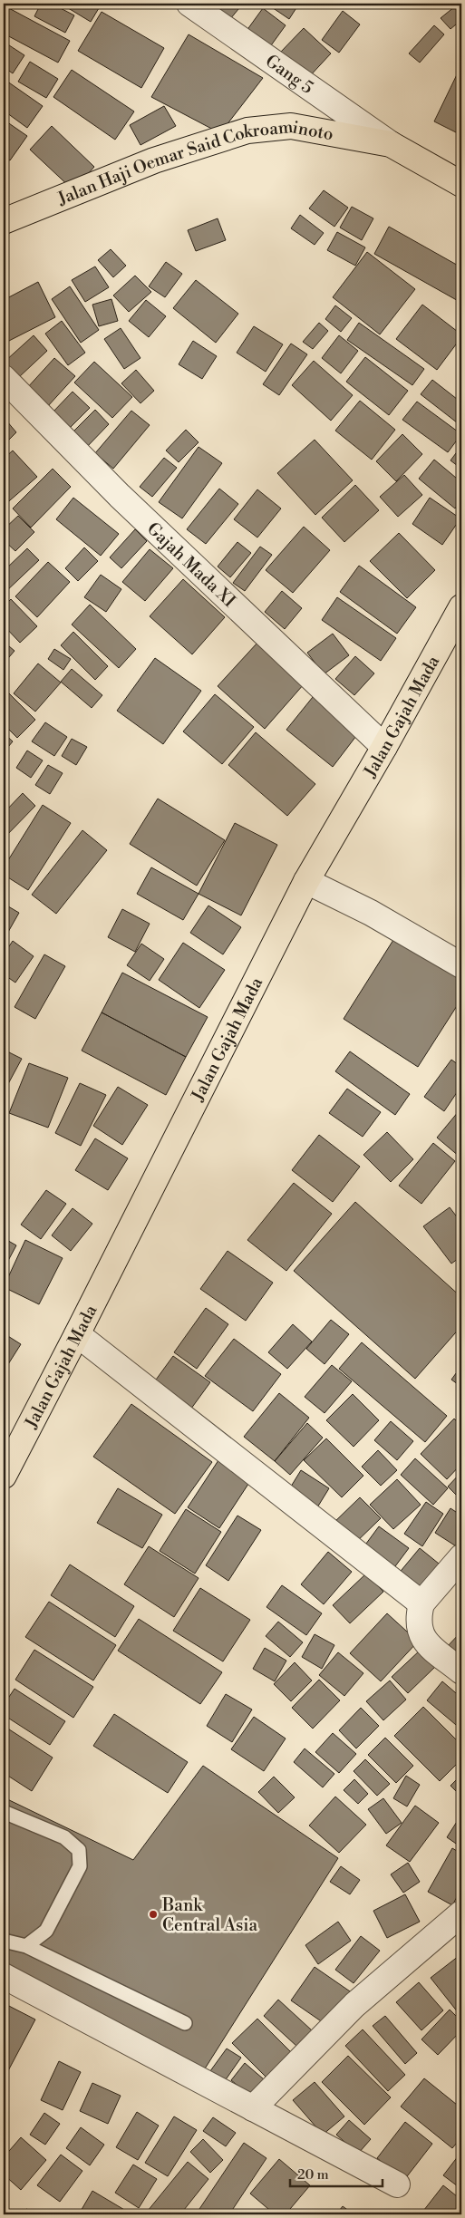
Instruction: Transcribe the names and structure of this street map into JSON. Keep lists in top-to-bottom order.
{
  "streets": {
    "highway": ["Jalan Haji Oemar Said Cokroaminoto", "Jalan Gajah Mada"],
    "street": ["Gang 5", "Gajah Mada XI"]
  },
  "crossings": [
    ["Gang 5", "Jalan Haji Oemar Said Cokroaminoto"],
    ["Gajah Mada XI", "Jalan Gajah Mada"]
  ],
  "places": ["Bank Central Asia"],
  "scale_bar": "20 m"
}
